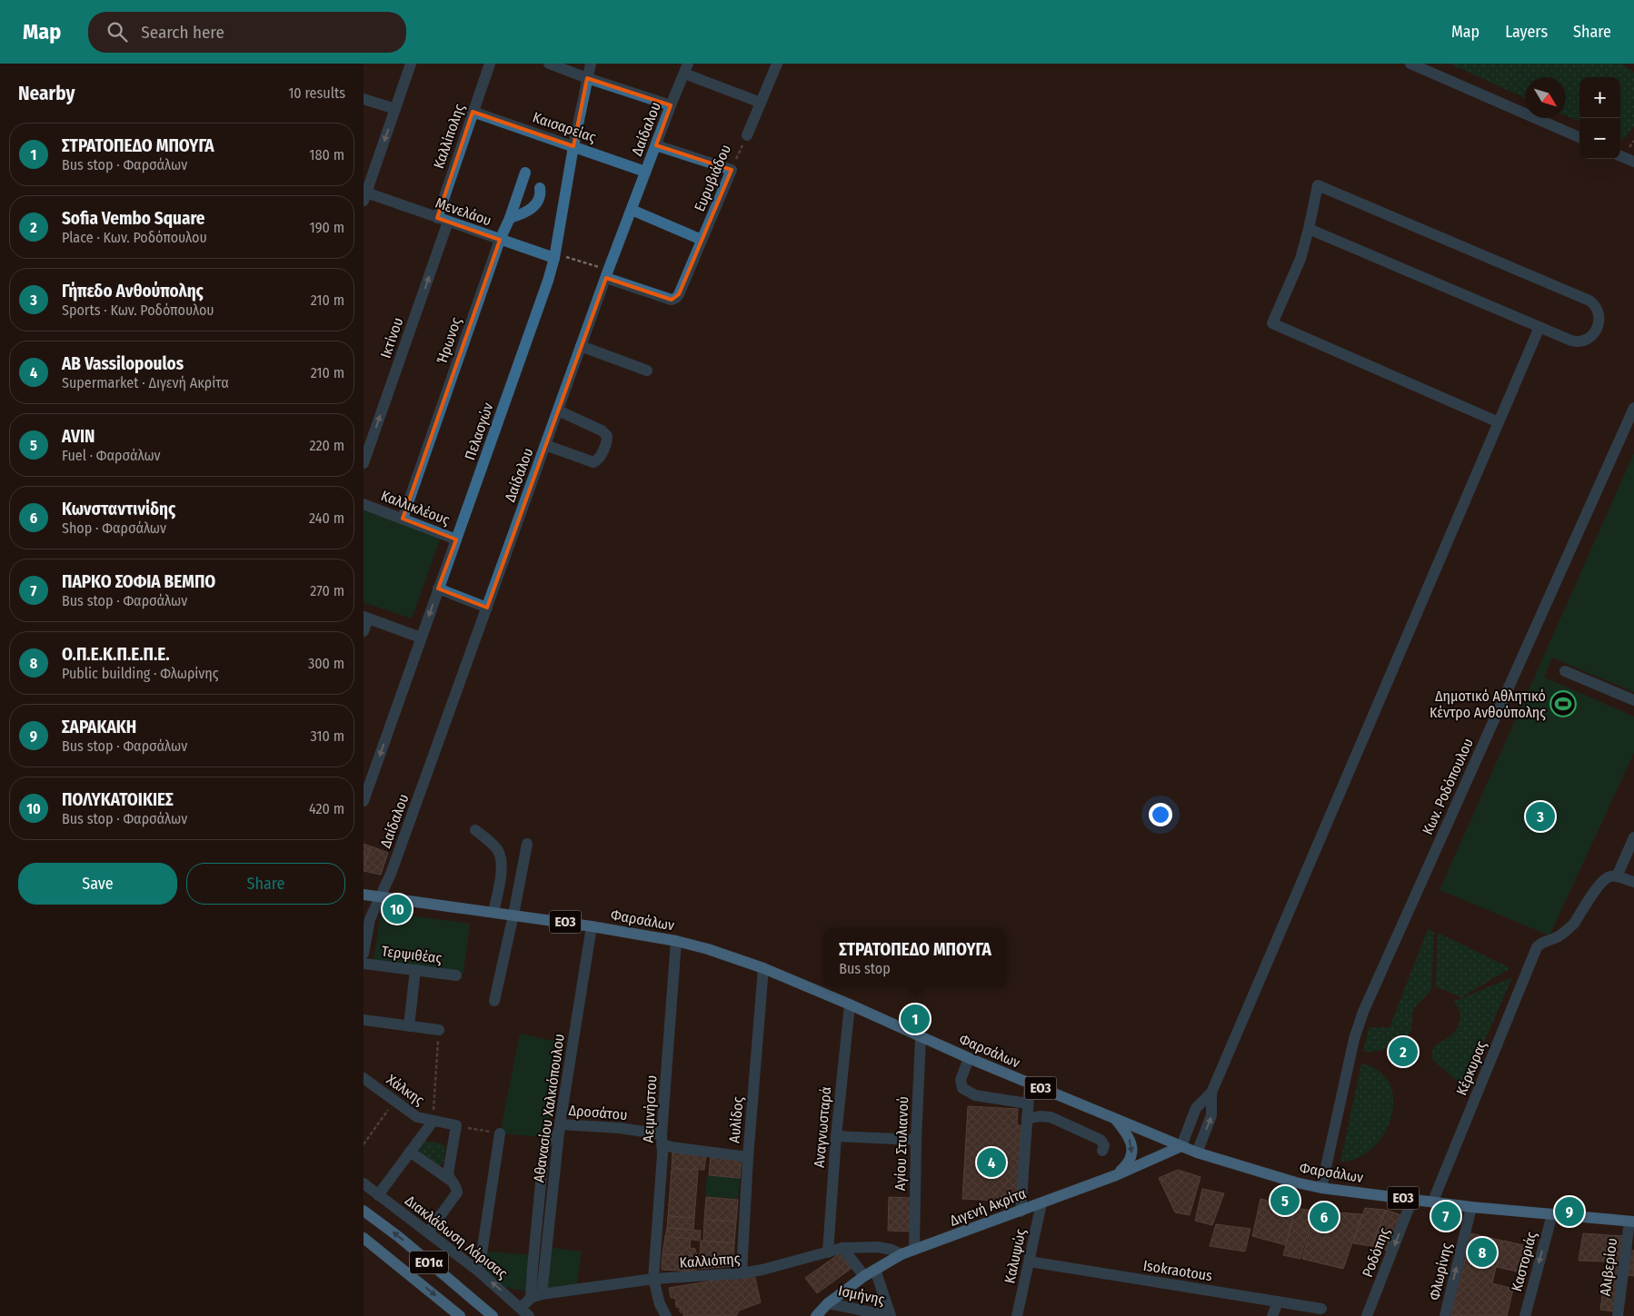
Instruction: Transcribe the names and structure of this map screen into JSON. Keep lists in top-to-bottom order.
{
  "streets": {
    "main road": [
      "Φαρσάλων",
      "ΕΟ3",
      "Διγενή Ακρίτα",
      "ΕΟ1α"
    ],
    "street": [
      "Καισαρείας",
      "Δαίδαλου",
      "Καλλίπολης",
      "Ευρυβιάδου",
      "Μενελάου",
      "Ικτίνου",
      "Ήρωνος",
      "Πελασγών",
      "Καλλικλέους",
      "Κων. Ροδόπουλου",
      "Τερψιθέας",
      "Κέρκυρας",
      "Χάλκης",
      "Αθανασίου Χαλκιόπουλου",
      "Αειμνήστου",
      "Δροσάτου",
      "Αυλίδος",
      "Αναγνωσταρά",
      "Αγίου Στυλιανού",
      "Διακλάδωση Λάρισας",
      "Ροδόπης",
      "Καλυψώς",
      "Καλλιόπης",
      "Καστοριάς",
      "Αλιβερίου",
      "Isokraotous",
      "Φλωρίνης",
      "Ισμήνης"
    ]
  },
  "crossings": [
    ["Καισαρείας", "Δαίδαλου"],
    ["Καισαρείας", "Καλλίπολης"],
    ["Καισαρείας", "Πελασγών"],
    ["Δαίδαλου", "Ευρυβιάδου"],
    ["Δαίδαλου", "Φαρσάλων"],
    ["Καλλίπολης", "Μενελάου"],
    ["Μενελάου", "Ικτίνου"],
    ["Μενελάου", "Ήρωνος"],
    ["Μενελάου", "Πελασγών"],
    ["Ήρωνος", "Καλλικλέους"],
    ["Πελασγών", "Καλλικλέους"],
    ["Κων. Ροδόπουλου", "Φαρσάλων"],
    ["Φαρσάλων", "Κέρκυρας"],
    ["Φαρσάλων", "Αθανασίου Χαλκιόπουλου"],
    ["Φαρσάλων", "Αειμνήστου"],
    ["Φαρσάλων", "Αυλίδος"],
    ["Φαρσάλων", "Αναγνωσταρά"],
    ["Φαρσάλων", "Αγίου Στυλιανού"],
    ["Φαρσάλων", "Διγενή Ακρίτα"],
    ["Φαρσάλων", "Ροδόπης"],
    ["Φαρσάλων", "Καστοριάς"],
    ["Φαρσάλων", "Αλιβερίου"],
    ["Φαρσάλων", "Φλωρίνης"],
    ["Χάλκης", "Διακλάδωση Λάρισας"],
    ["Αθανασίου Χαλκιόπουλου", "Δροσάτου"],
    ["Αθανασίου Χαλκιόπουλου", "Καλλιόπης"],
    ["Αειμνήστου", "Δροσάτου"],
    ["Αειμνήστου", "Καλλιόπης"],
    ["Δροσάτου", "Αυλίδος"],
    ["Αυλίδος", "Καλλιόπης"],
    ["Αναγνωσταρά", "Καλλιόπης"],
    ["Αγίου Στυλιανού", "Διγενή Ακρίτα"],
    ["Διγενή Ακρίτα", "Καλυψώς"],
    ["Διγενή Ακρίτα", "Καλλιόπης"],
    ["Διγενή Ακρίτα", "Ισμήνης"],
    ["Καλυψώς", "Isokraotous"]
  ],
  "one_way": [
    "Ικτίνου",
    "Ροδόπης",
    "Καστοριάς",
    "Φλωρίνης"
  ],
  "places": {
    "sports": ["Δημοτικό Αθλητικό Κέντρο Ανθούπολης"]
  },
  "north": "bottom right",
  "page": {
    "header": "Map",
    "search": "Search here",
    "nav": ["Map", "Layers", "Share"],
    "heading": ["Nearby", "10 results"],
    "map_buttons": ["+", "−"],
    "list": [
      {
        "mark": "1",
        "name": "ΣΤΡΑΤΟΠΕΔΟ ΜΠΟΥΓΑ",
        "note": "Bus stop · Φαρσάλων",
        "value": "180 m"
      },
      {
        "mark": "2",
        "name": "Sofia Vembo Square",
        "note": "Place · Κων. Ροδόπουλου",
        "value": "190 m"
      },
      {
        "mark": "3",
        "name": "Γήπεδο Ανθούπολης",
        "note": "Sports · Κων. Ροδόπουλου",
        "value": "210 m"
      },
      {
        "mark": "4",
        "name": "AB Vassilopoulos",
        "note": "Supermarket · Διγενή Ακρίτα",
        "value": "210 m"
      },
      {
        "mark": "5",
        "name": "AVIN",
        "note": "Fuel · Φαρσάλων",
        "value": "220 m"
      },
      {
        "mark": "6",
        "name": "Κωνσταντινίδης",
        "note": "Shop · Φαρσάλων",
        "value": "240 m"
      },
      {
        "mark": "7",
        "name": "ΠΑΡΚΟ ΣΟΦΙΑ ΒΕΜΠΟ",
        "note": "Bus stop · Φαρσάλων",
        "value": "270 m"
      },
      {
        "mark": "8",
        "name": "Ο.Π.Ε.Κ.Π.Ε.Π.Ε.",
        "note": "Public building · Φλωρίνης",
        "value": "300 m"
      },
      {
        "mark": "9",
        "name": "ΣΑΡΑΚΑΚΗ",
        "note": "Bus stop · Φαρσάλων",
        "value": "310 m"
      },
      {
        "mark": "10",
        "name": "ΠΟΛΥΚΑΤΟΙΚΙΕΣ",
        "note": "Bus stop · Φαρσάλων",
        "value": "420 m"
      }
    ],
    "pins": [
      "3",
      "10",
      "1",
      "2",
      "4",
      "5",
      "9",
      "7",
      "6",
      "8"
    ],
    "buttons": ["Save", "Share"],
    "popup": ["ΣΤΡΑΤΟΠΕΔΟ ΜΠΟΥΓΑ", "Bus stop"]
  }
}
